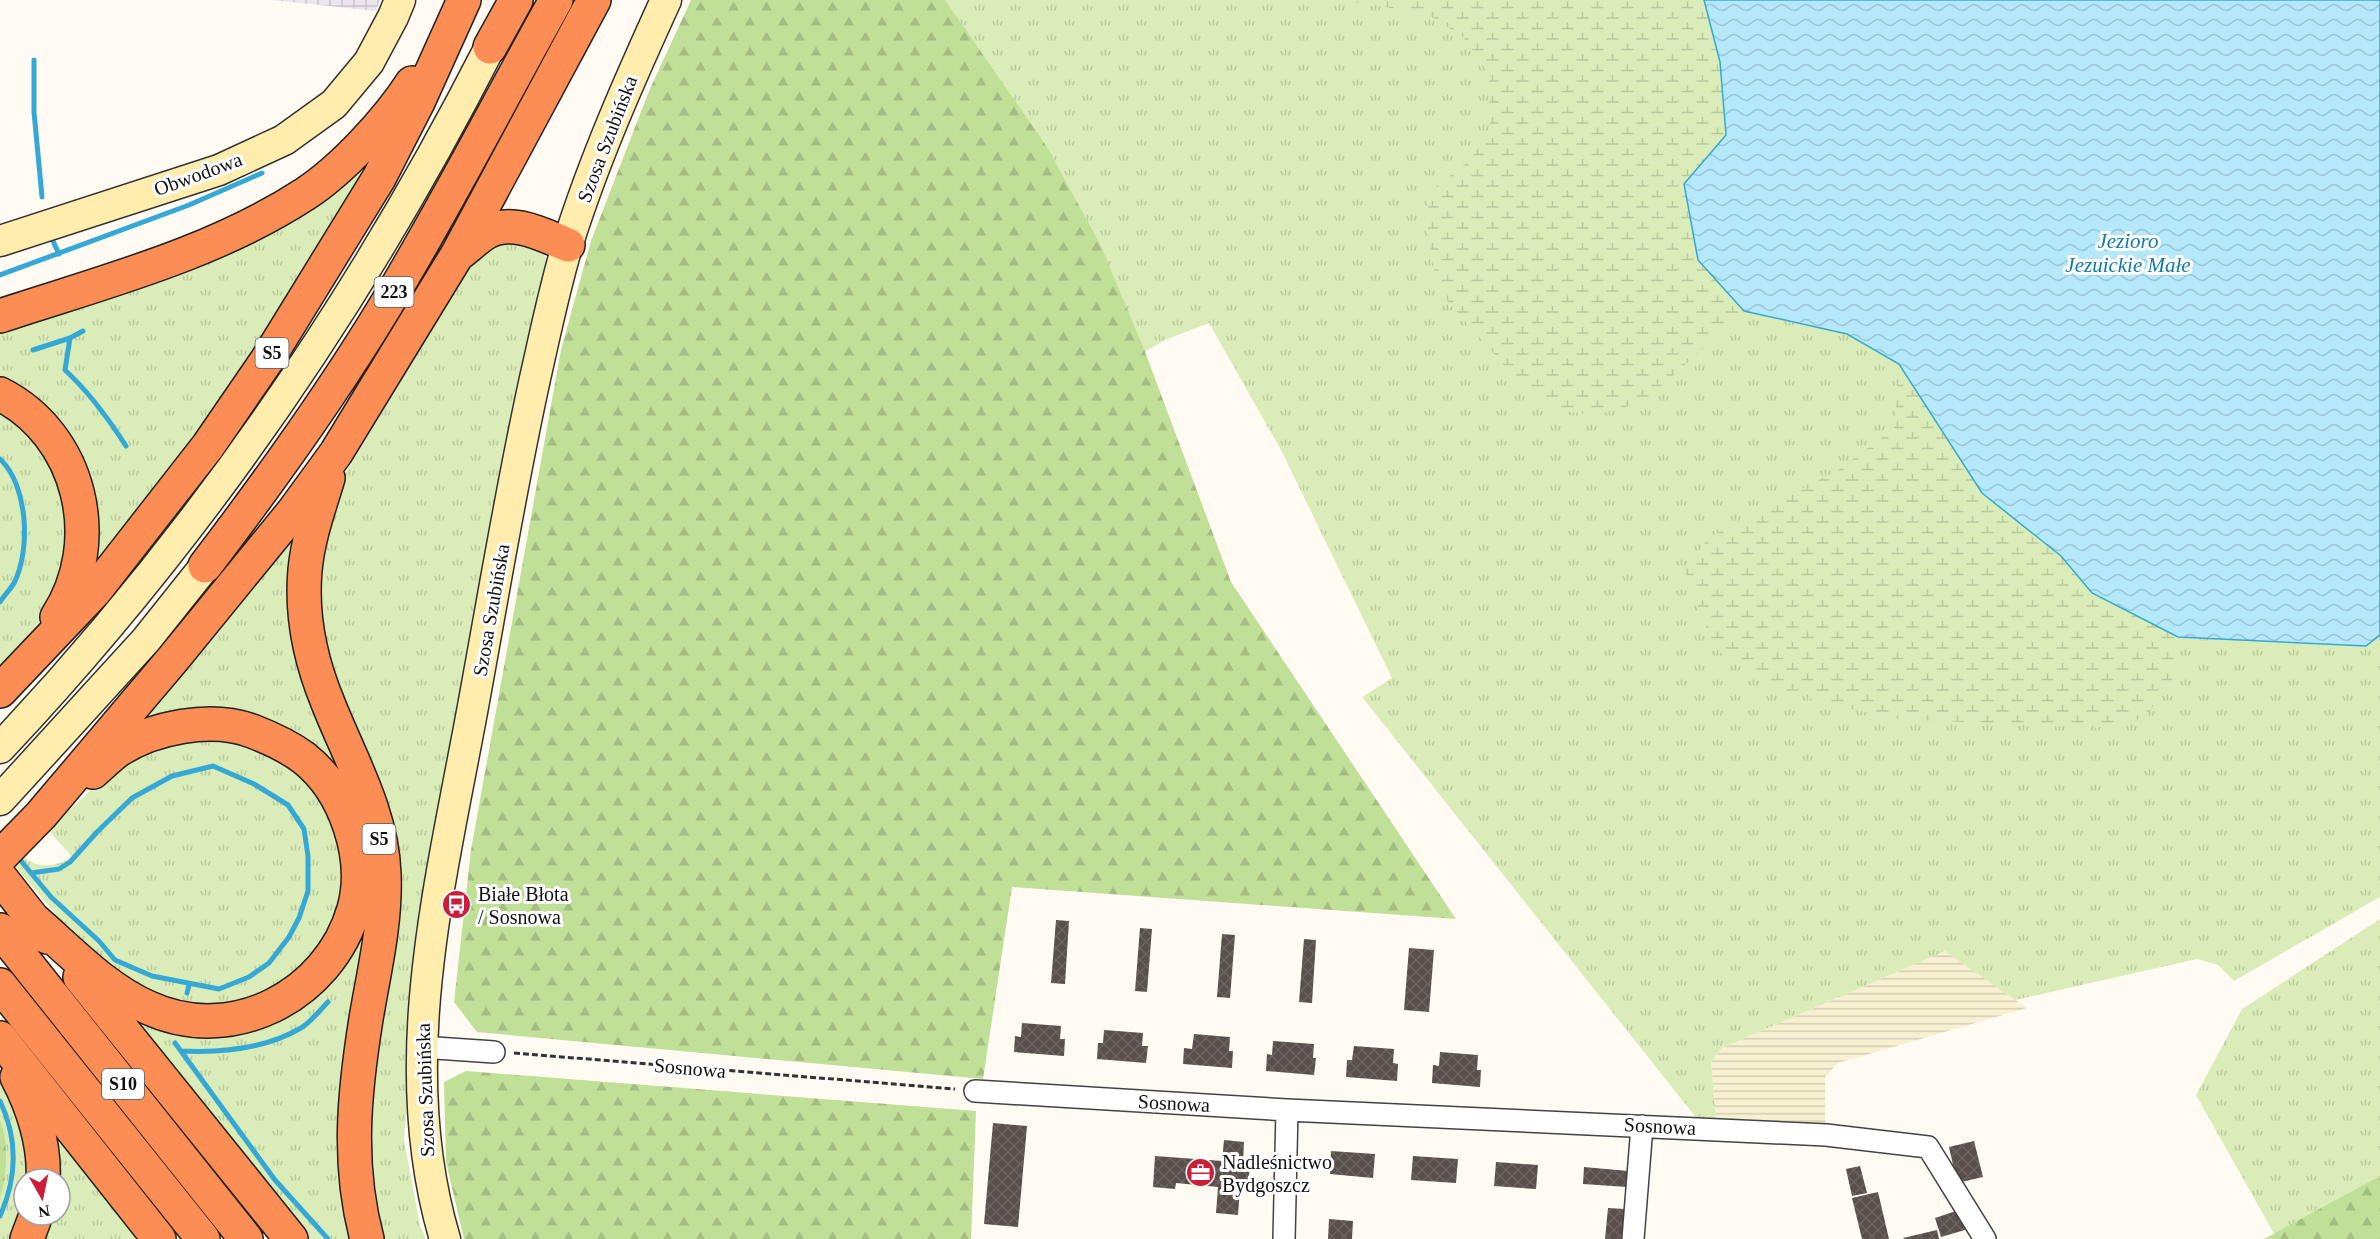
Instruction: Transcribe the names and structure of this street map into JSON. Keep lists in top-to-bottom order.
{
  "streets": {
    "highway": ["223", "S5", "S10"],
    "street": ["Szosa Szubińska", "Obwodowa", "Sosnowa"]
  },
  "water": ["Jezioro Jezuickie Małe"],
  "places": {
    "bus stop": ["Białe Błota / Sosnowa"],
    "office": ["Nadleśnictwo Bydgoszcz"]
  },
  "north": "bottom"
}
